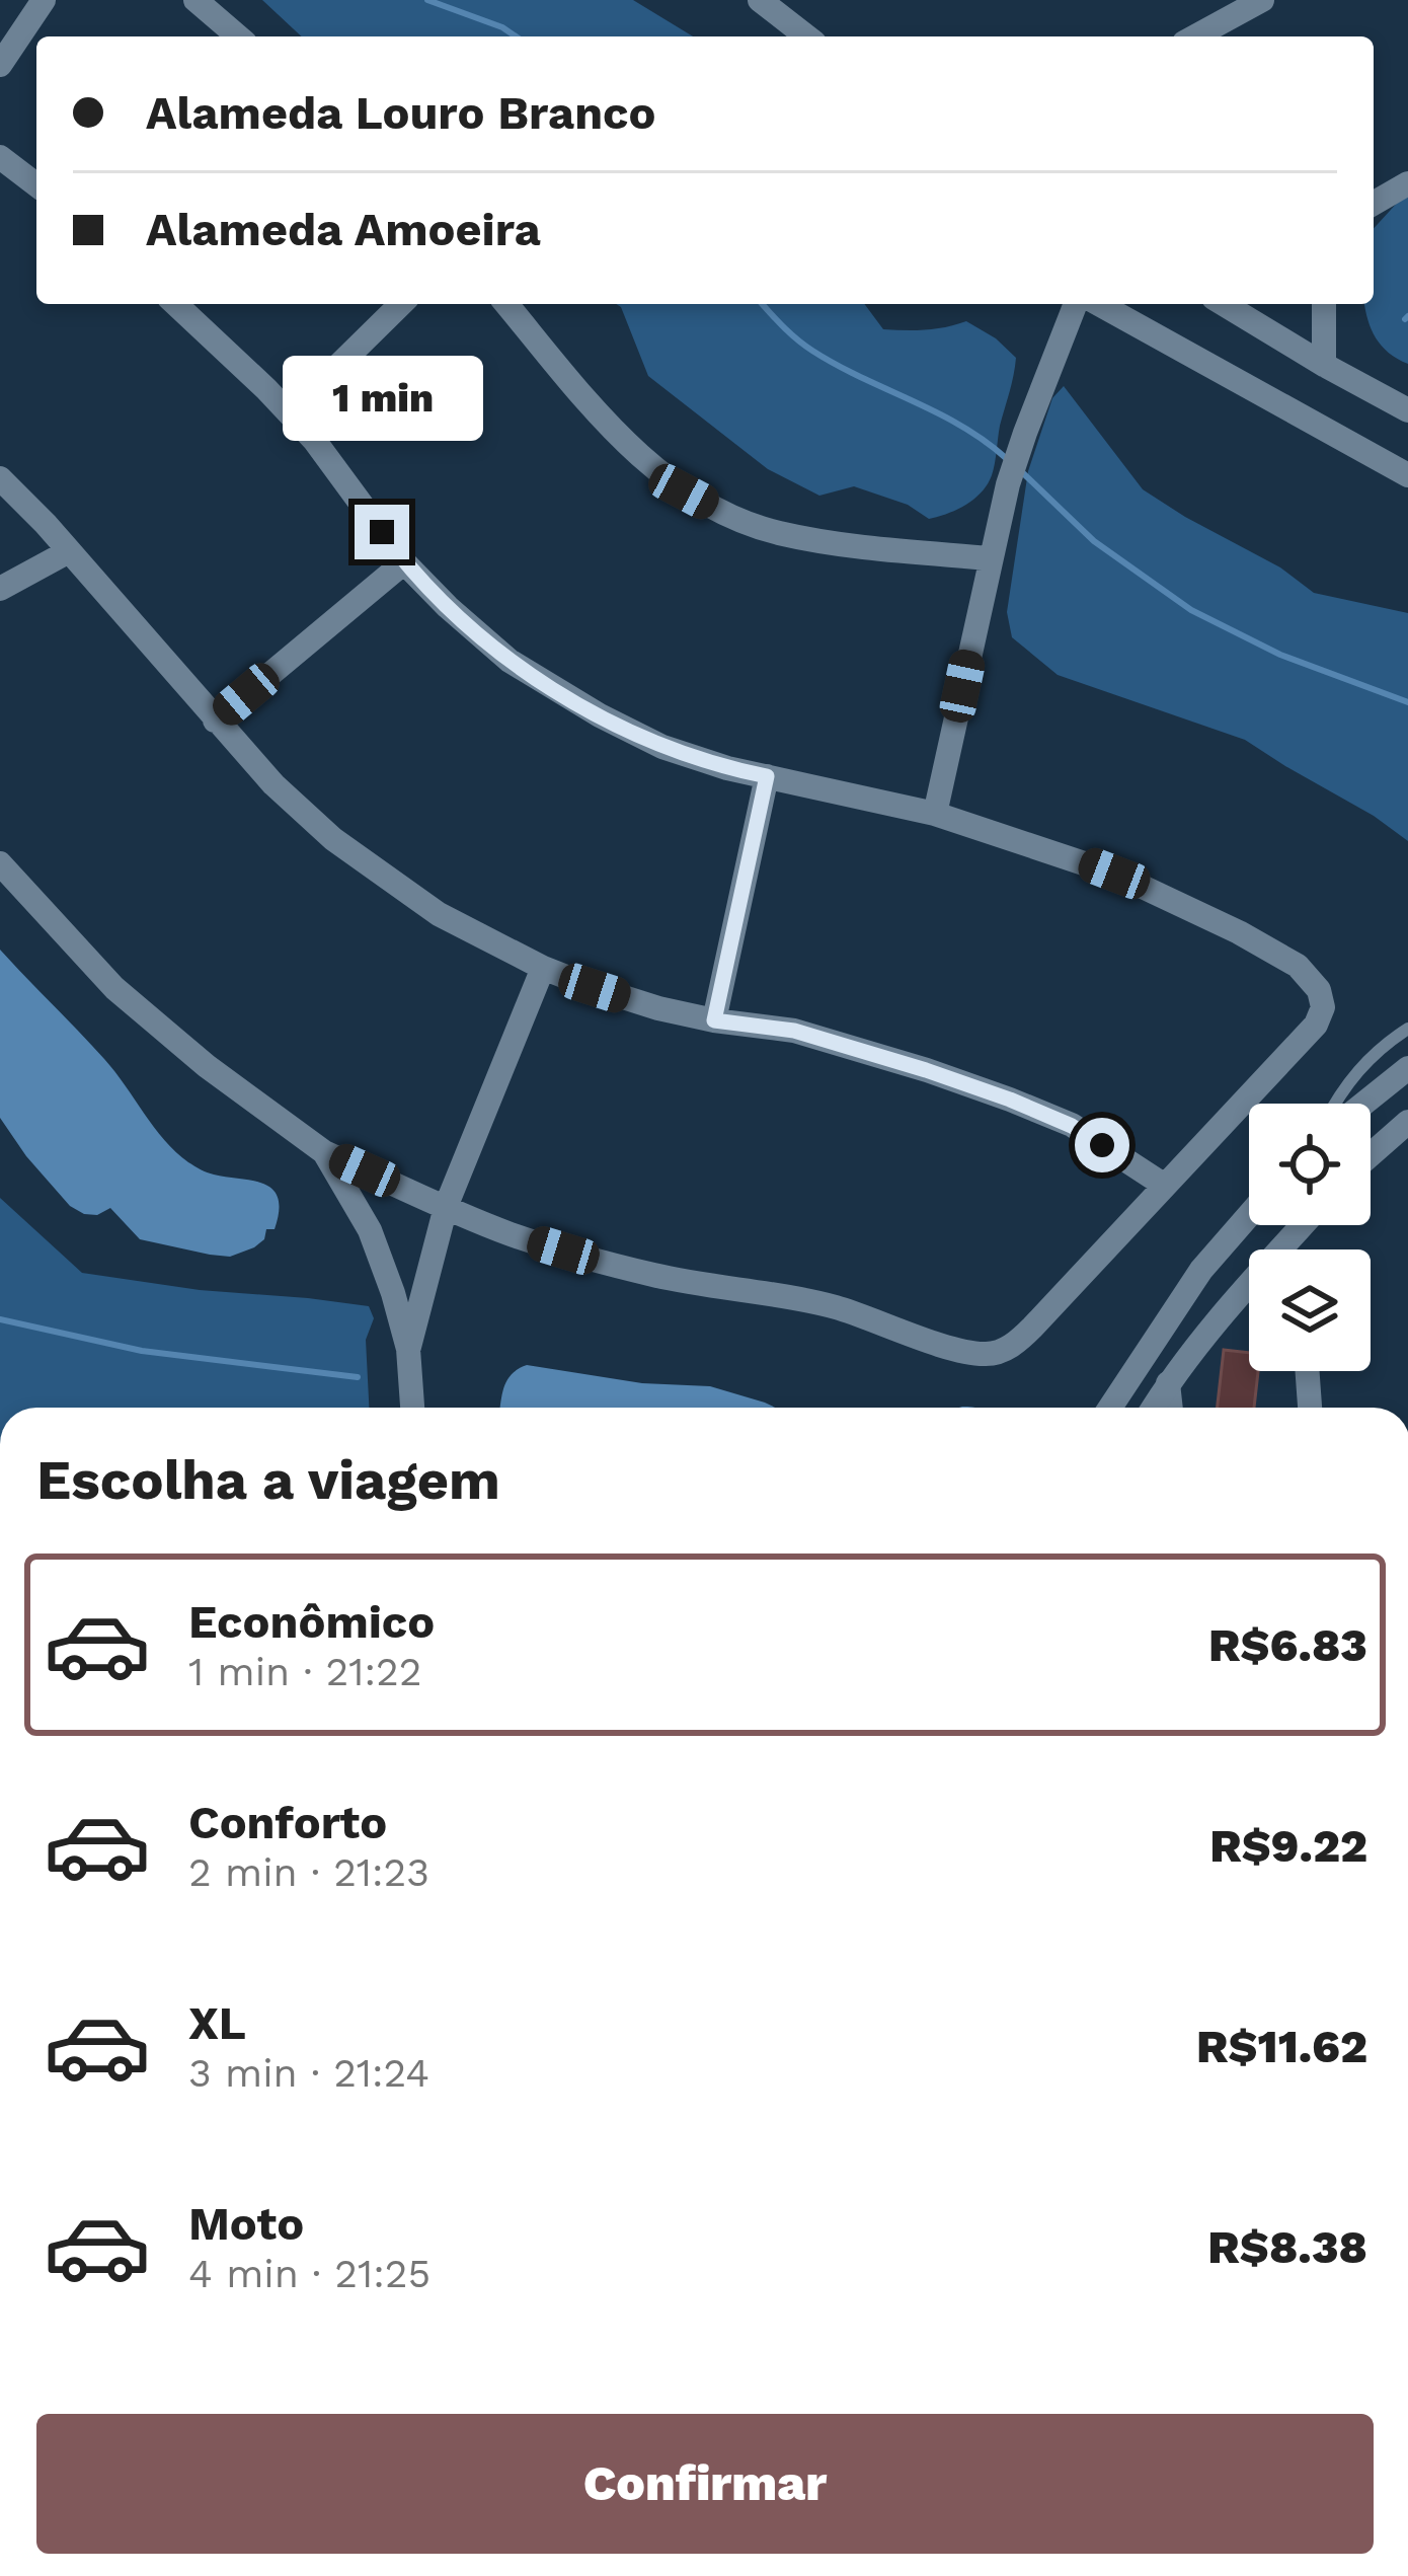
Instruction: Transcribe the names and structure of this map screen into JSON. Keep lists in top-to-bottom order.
{
  "page": {
    "banner": ["Alameda Louro Branco", "Alameda Amoeira"],
    "bubble": "1 min",
    "heading": "Escolha a viagem",
    "list": [
      {
        "name": "Econômico",
        "note": "1 min · 21:22",
        "value": "R$6.83"
      },
      {
        "name": "Conforto",
        "note": "2 min · 21:23",
        "value": "R$9.22"
      },
      {
        "name": "XL",
        "note": "3 min · 21:24",
        "value": "R$11.62"
      },
      {
        "name": "Moto",
        "note": "4 min · 21:25",
        "value": "R$8.38"
      }
    ],
    "buttons": "Confirmar"
  }
}
